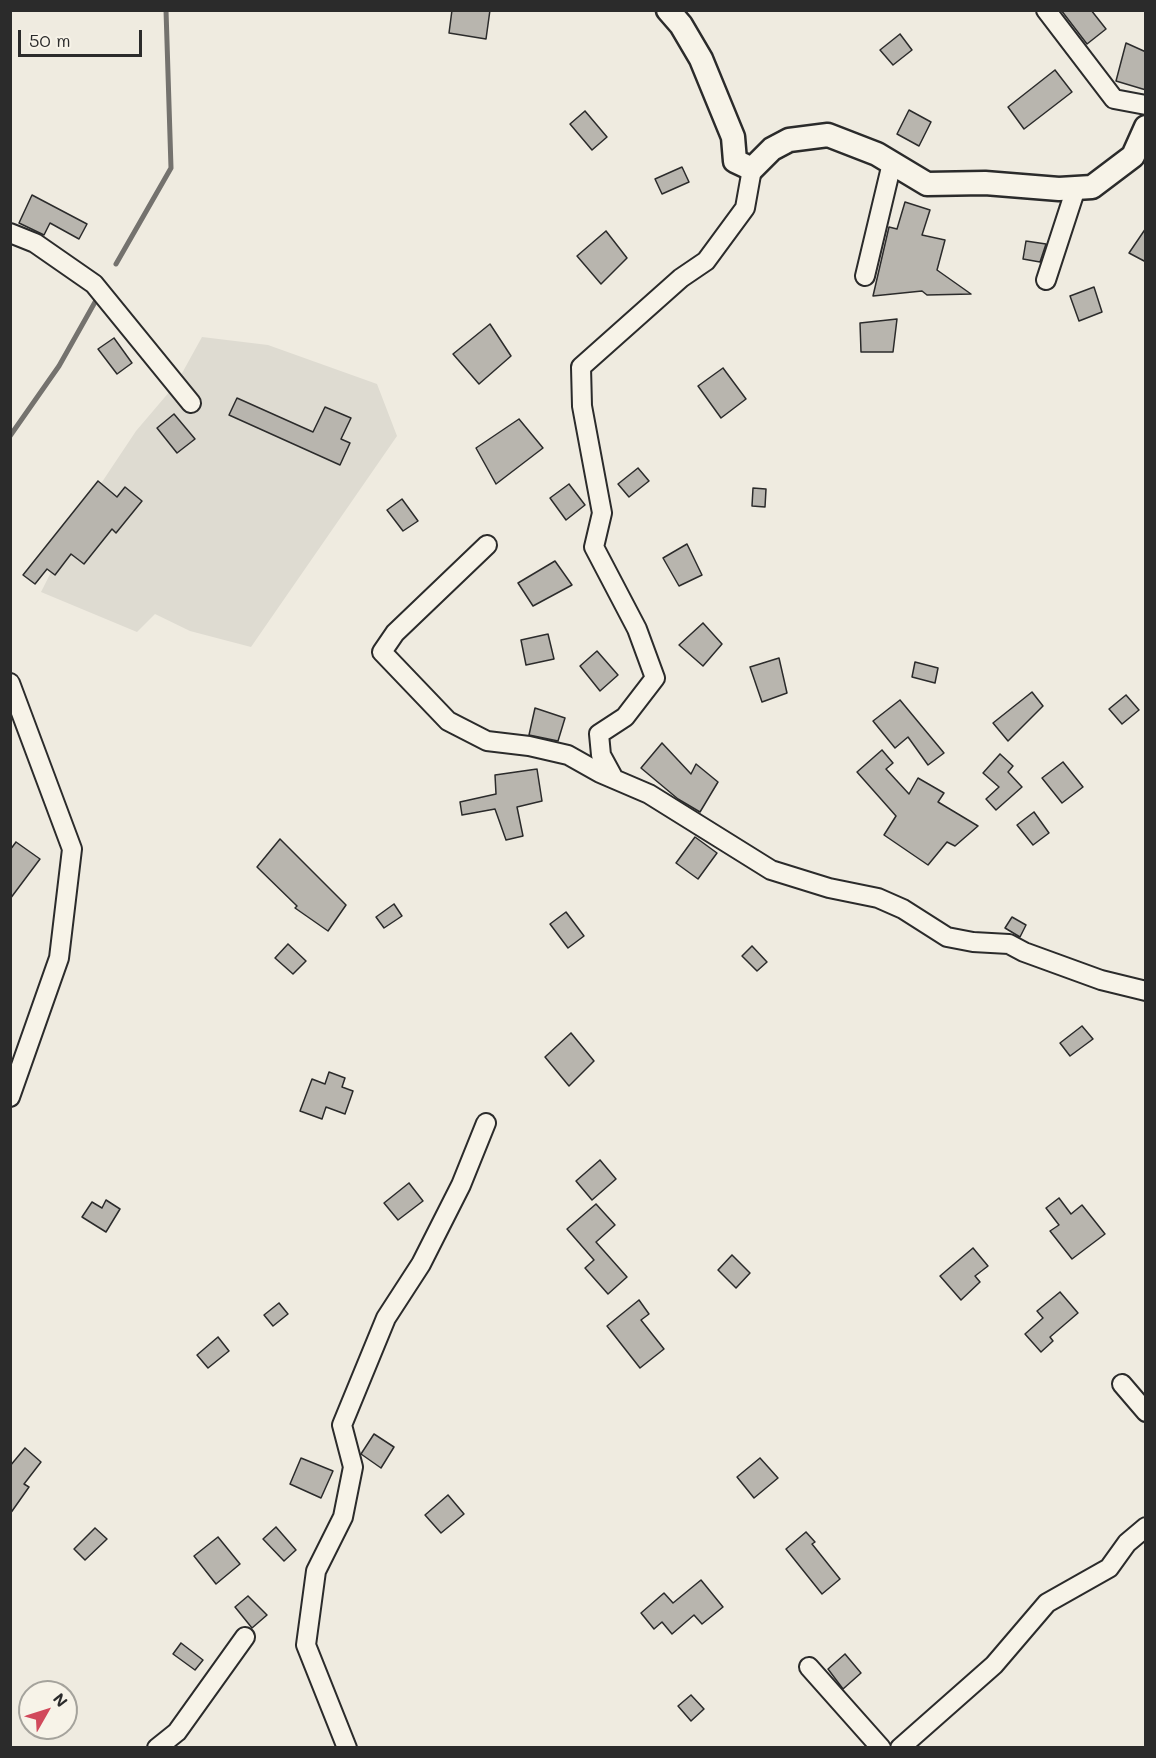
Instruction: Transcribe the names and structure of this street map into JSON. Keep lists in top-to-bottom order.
{
  "scale_bar": "50 m",
  "north": "top right"
}
